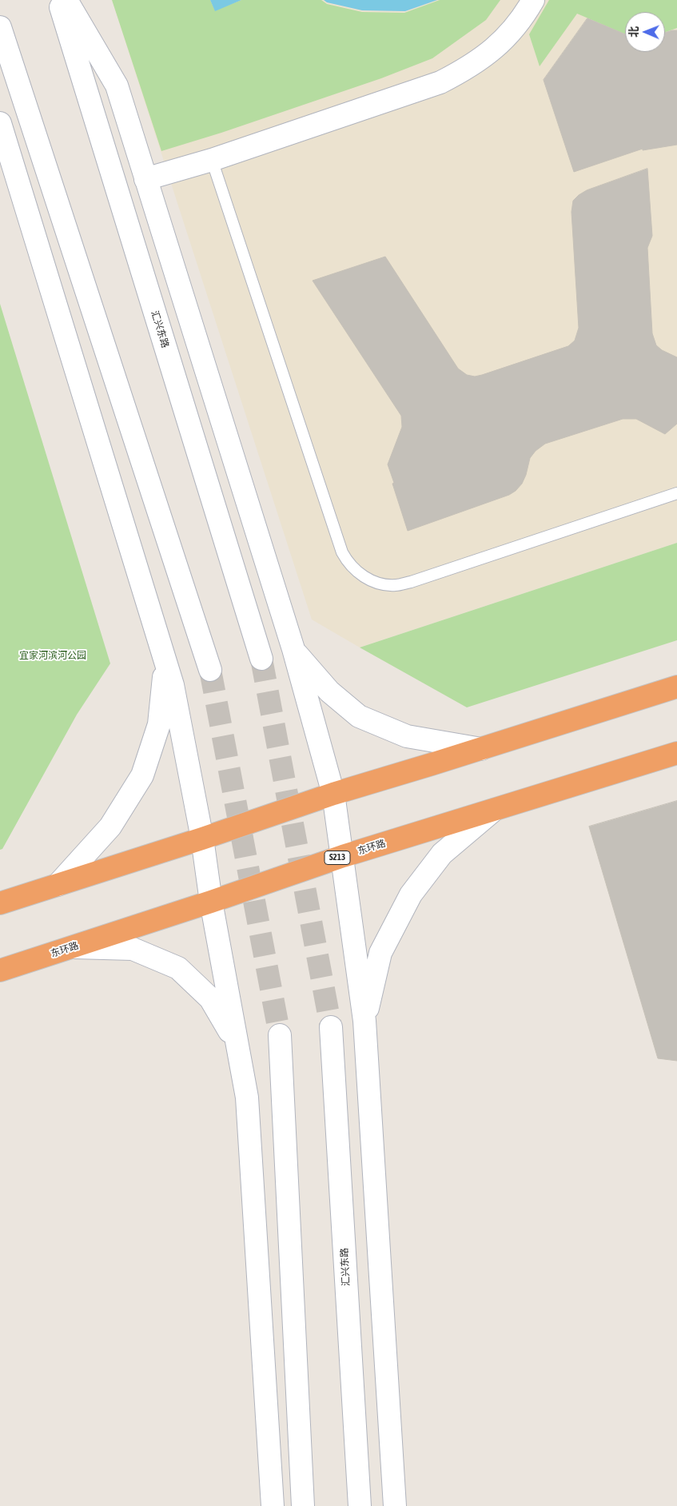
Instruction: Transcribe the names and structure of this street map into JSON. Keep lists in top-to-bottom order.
{
  "streets": {
    "highway": ["东环路", "S213"],
    "main road": ["汇兴东路"]
  },
  "parks": ["宜家河滨河公园"],
  "north": "left"
}
